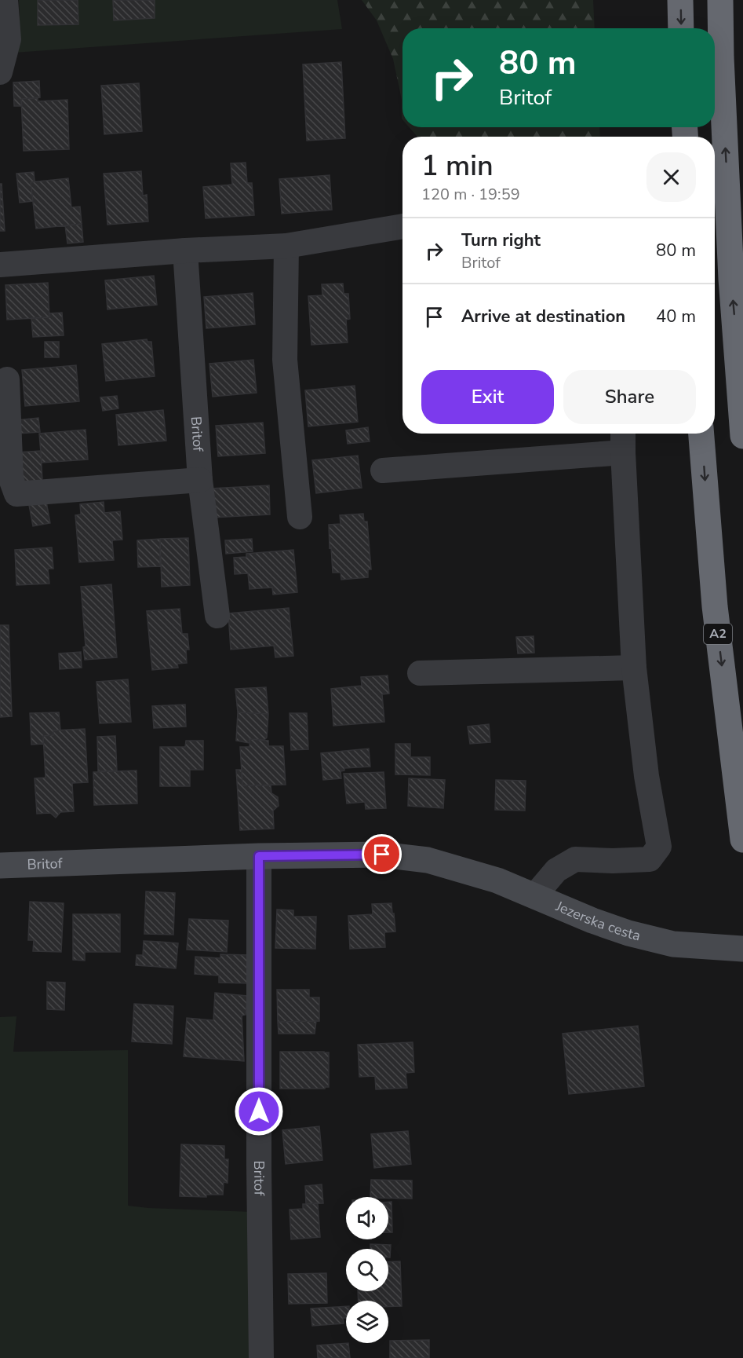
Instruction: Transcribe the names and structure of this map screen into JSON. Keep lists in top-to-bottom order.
{
  "streets": {
    "highway": ["A2"],
    "street": ["Britof", "Jezerska cesta"]
  },
  "crossings": [
    ["Britof", "Jezerska cesta"]
  ],
  "page": {
    "turn": ["80 m", "Britof"],
    "heading": ["1 min", "120 m · 19:59"],
    "list": [
      {
        "name": "Turn right",
        "note": "Britof",
        "value": "80 m"
      },
      {
        "name": "Arrive at destination",
        "value": "40 m"
      }
    ],
    "buttons": ["Exit", "Share"]
  }
}
